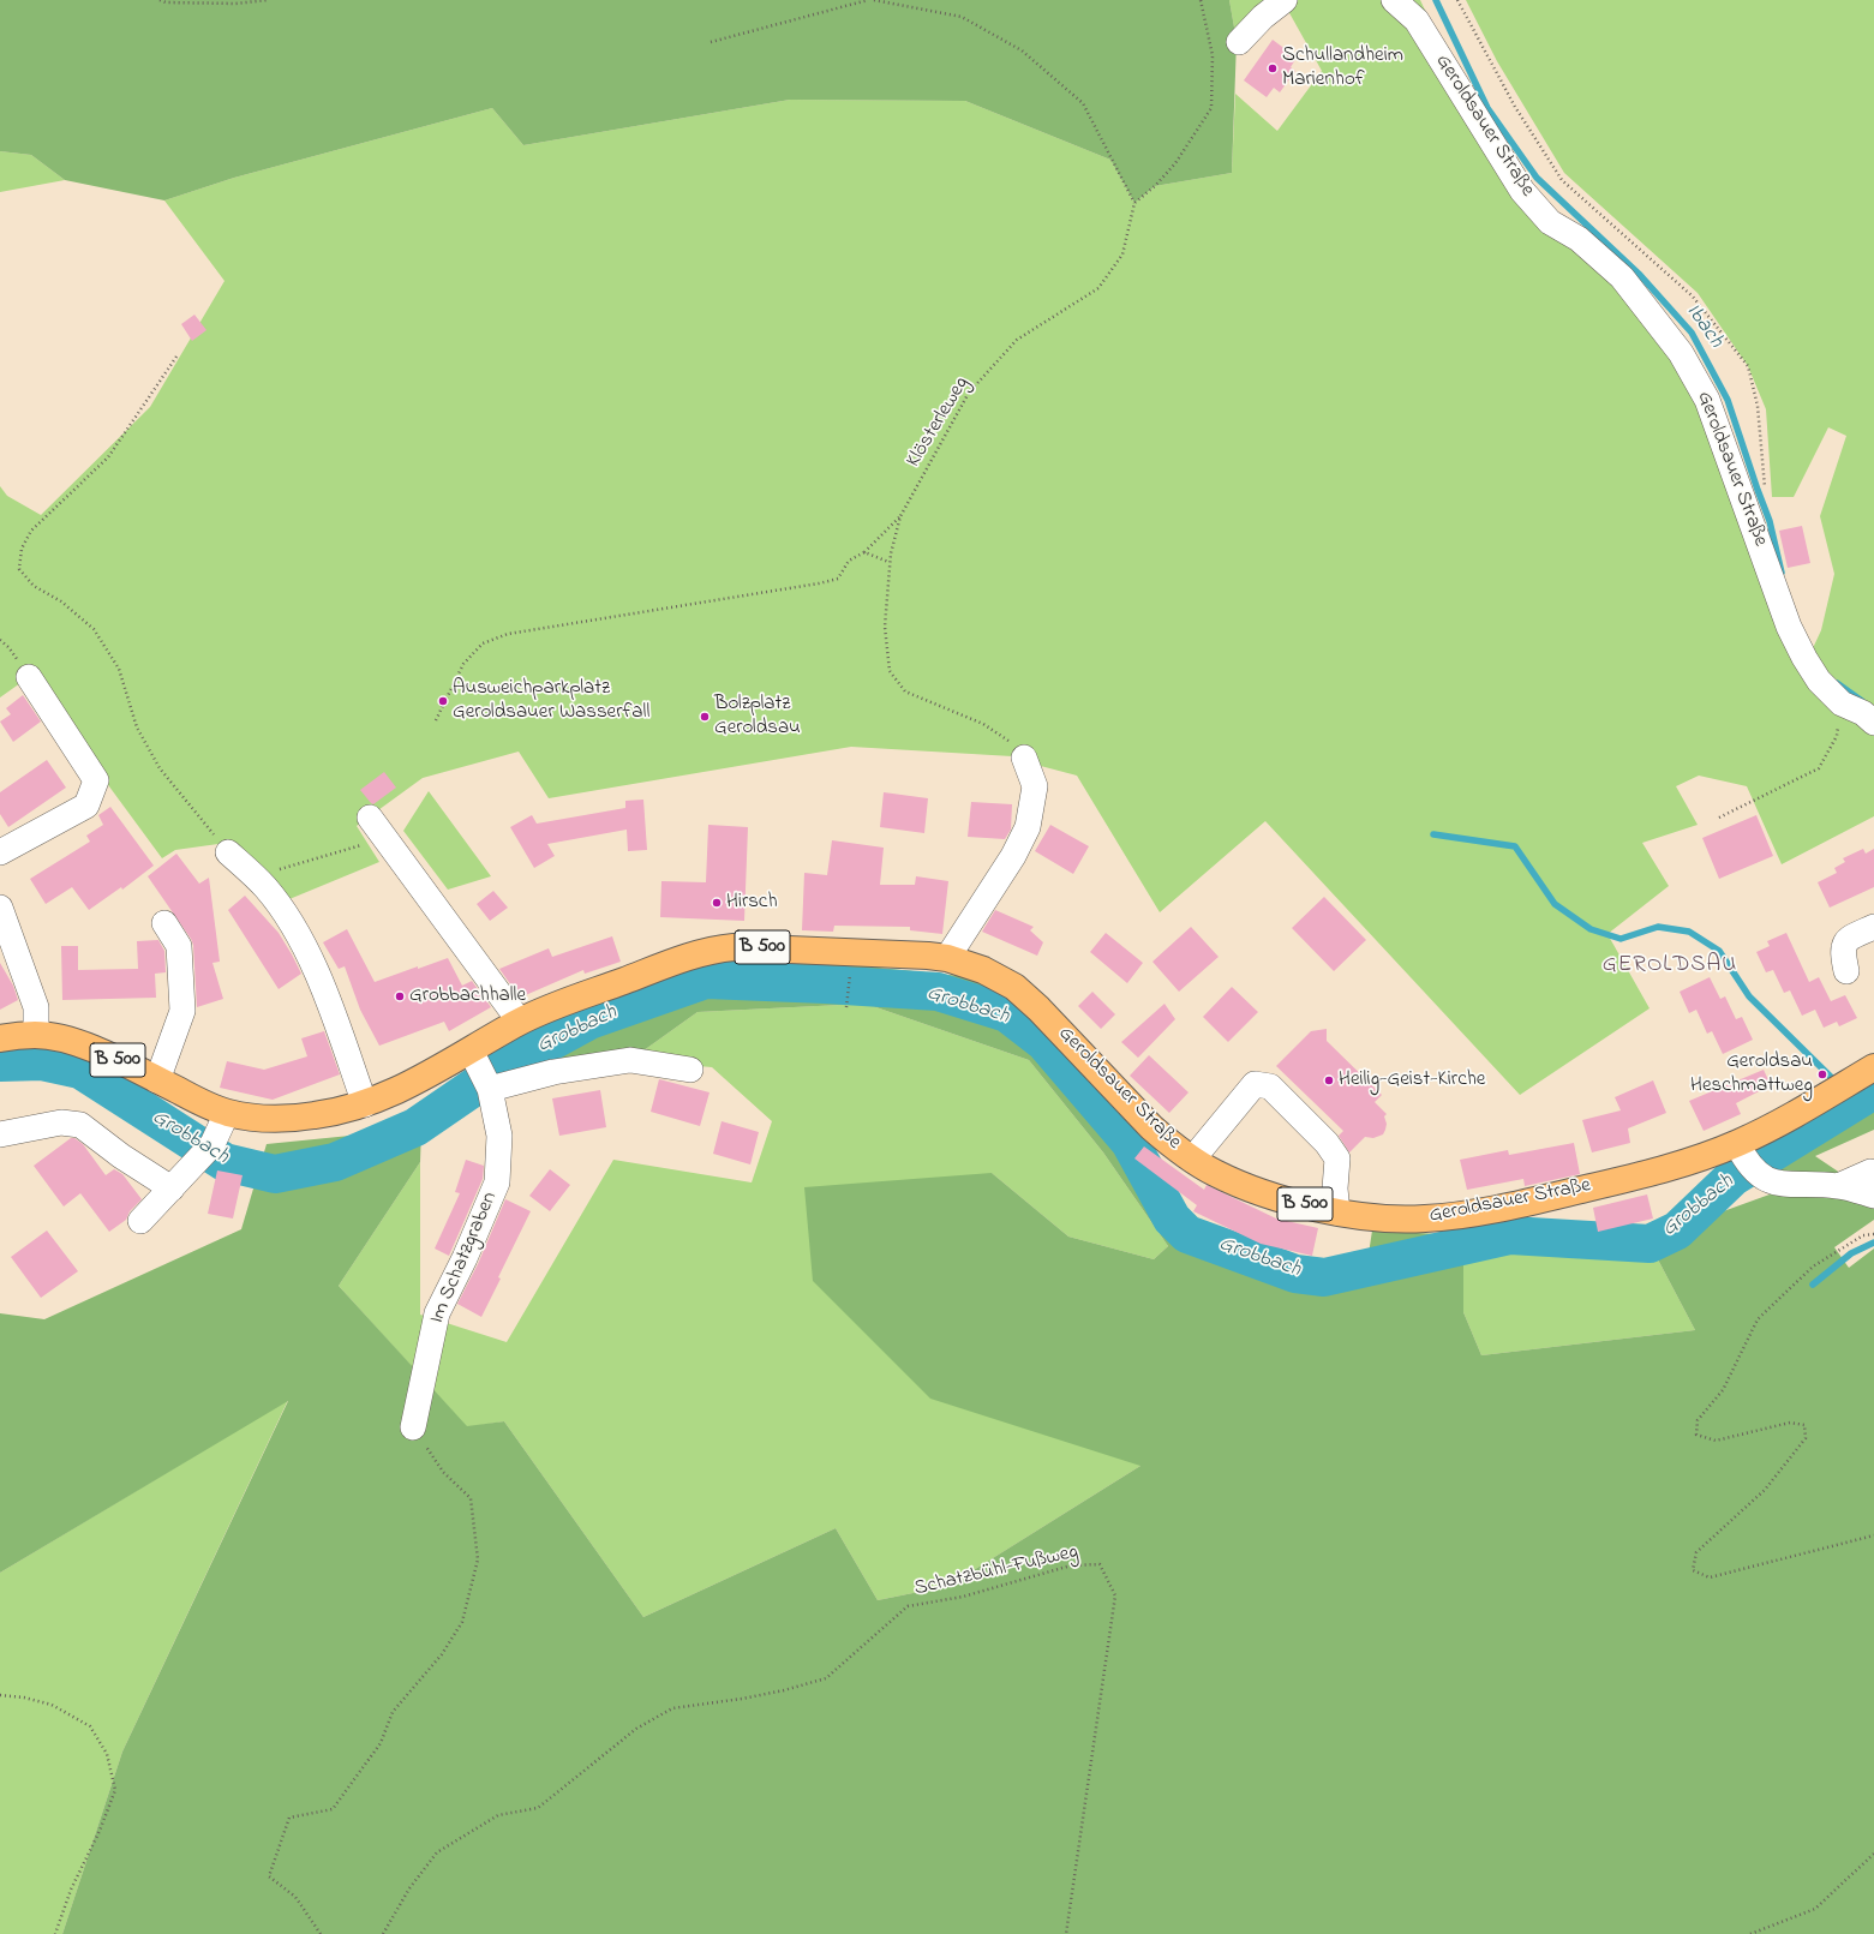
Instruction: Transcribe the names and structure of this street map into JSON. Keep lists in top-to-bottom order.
{
  "streets": {
    "main road": ["Geroldsauer Straße", "B 500"],
    "street": ["Im Schatzgraben"],
    "path": ["Klösterleweg", "Schatzbühl-Fußweg"]
  },
  "crossings": [
    ["Geroldsauer Straße", "Im Schatzgraben"]
  ],
  "districts": ["GEROLDSAU"],
  "water": ["Ibach", "Grobbach"],
  "places": [
    "Schullandheim Marienhof",
    "Ausweichparkplatz Geroldsauer Wasserfall",
    "Bolzplatz Geroldsau",
    "Hirsch",
    "Grobbachhalle",
    "Geroldsau Heschmattweg",
    "Heilig-Geist-Kirche"
  ]
}
